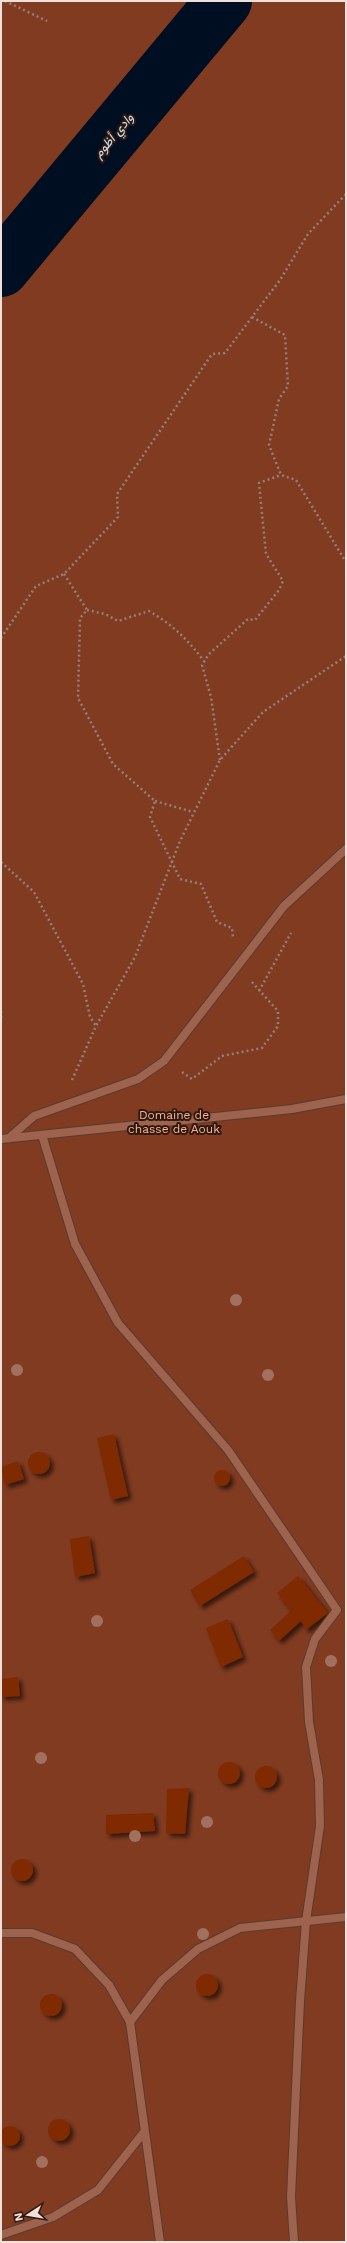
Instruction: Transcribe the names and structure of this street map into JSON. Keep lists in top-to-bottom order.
{
  "water": ["وادي أظوم"],
  "parks": ["Domaine de chasse de Aouk"],
  "north": "left"
}
